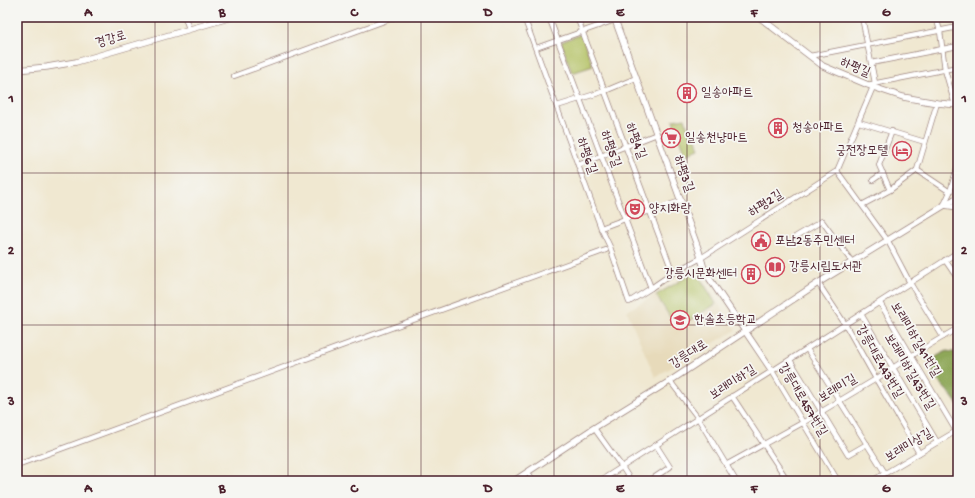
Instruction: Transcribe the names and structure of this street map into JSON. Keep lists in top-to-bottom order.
{
  "streets": {
    "street": [
      "경강로",
      "하평길",
      "하평4길",
      "하평5길",
      "하평6길",
      "하평3길",
      "하평2길",
      "보래미하길41번길",
      "강릉대로",
      "강릉대로443번길",
      "보래미하길43번길",
      "보래미하길",
      "보래미길",
      "강릉대로457번길",
      "보래미상길"
    ]
  },
  "crossings": [
    ["하평4길", "하평2길"],
    ["하평5길", "하평2길"],
    ["하평6길", "하평2길"],
    ["하평3길", "하평2길"],
    ["하평3길", "강릉대로"],
    ["하평3길", "강릉대로457번길"],
    ["보래미하길41번길", "보래미하길"],
    ["보래미하길41번길", "보래미길"],
    ["보래미하길41번길", "보래미상길"],
    ["강릉대로", "강릉대로443번길"],
    ["강릉대로", "강릉대로457번길"],
    ["강릉대로443번길", "보래미하길"],
    ["강릉대로443번길", "보래미길"],
    ["강릉대로443번길", "보래미상길"],
    ["보래미하길43번길", "보래미하길"],
    ["보래미하길43번길", "보래미길"],
    ["보래미하길43번길", "보래미상길"],
    ["보래미하길", "강릉대로457번길"],
    ["보래미길", "강릉대로457번길"]
  ],
  "places": {
    "building": ["일송아파트", "청송아파트", "강릉시문화센터"],
    "supermarket": ["일송천냥마트"],
    "hotel": ["궁전장모텔"],
    "theatre": ["양지화랑"],
    "public building": ["포남2동주민센터"],
    "library": ["강릉시립도서관"],
    "school or university": ["한솔초등학교"]
  },
  "grid": {
    "columns": [
      "A",
      "B",
      "C",
      "D",
      "E",
      "F",
      "G"
    ],
    "rows": ["1", "2", "3"]
  }
}
